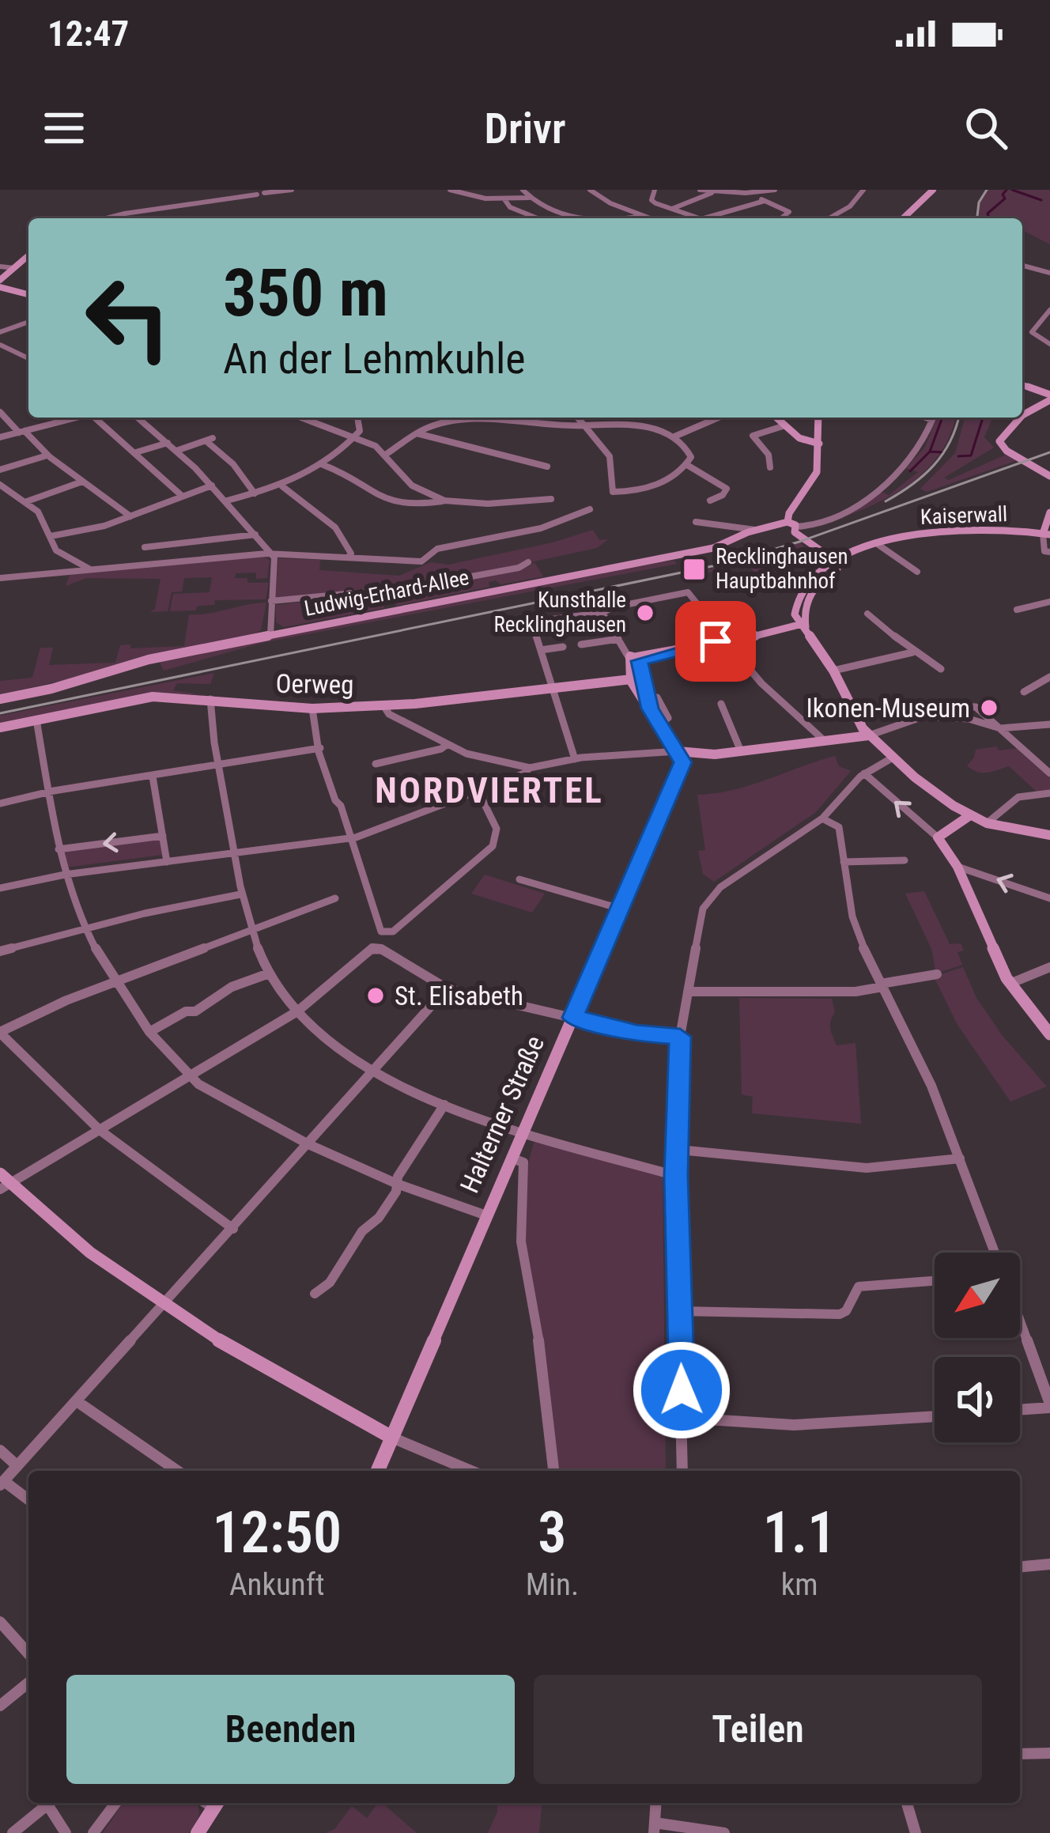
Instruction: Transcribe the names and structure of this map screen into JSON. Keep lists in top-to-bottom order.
{
  "streets": {
    "main road": [
      "Kaiserwall",
      "Ludwig-Erhard-Allee",
      "Oerweg",
      "Halterner Straße"
    ]
  },
  "districts": ["NORDVIERTEL"],
  "places": {
    "transit": ["Recklinghausen Hauptbahnhof"],
    "other": ["Kunsthalle Recklinghausen", "Ikonen-Museum", "St. Elisabeth"]
  },
  "north": "bottom left",
  "page": {
    "status": "12:47",
    "header": "Drivr",
    "turn": ["350 m", "An der Lehmkuhle"],
    "eta": [
      "12:50",
      "Ankunft",
      "3",
      "Min.",
      "1.1",
      "km"
    ],
    "buttons": ["Beenden", "Teilen"]
  }
}
